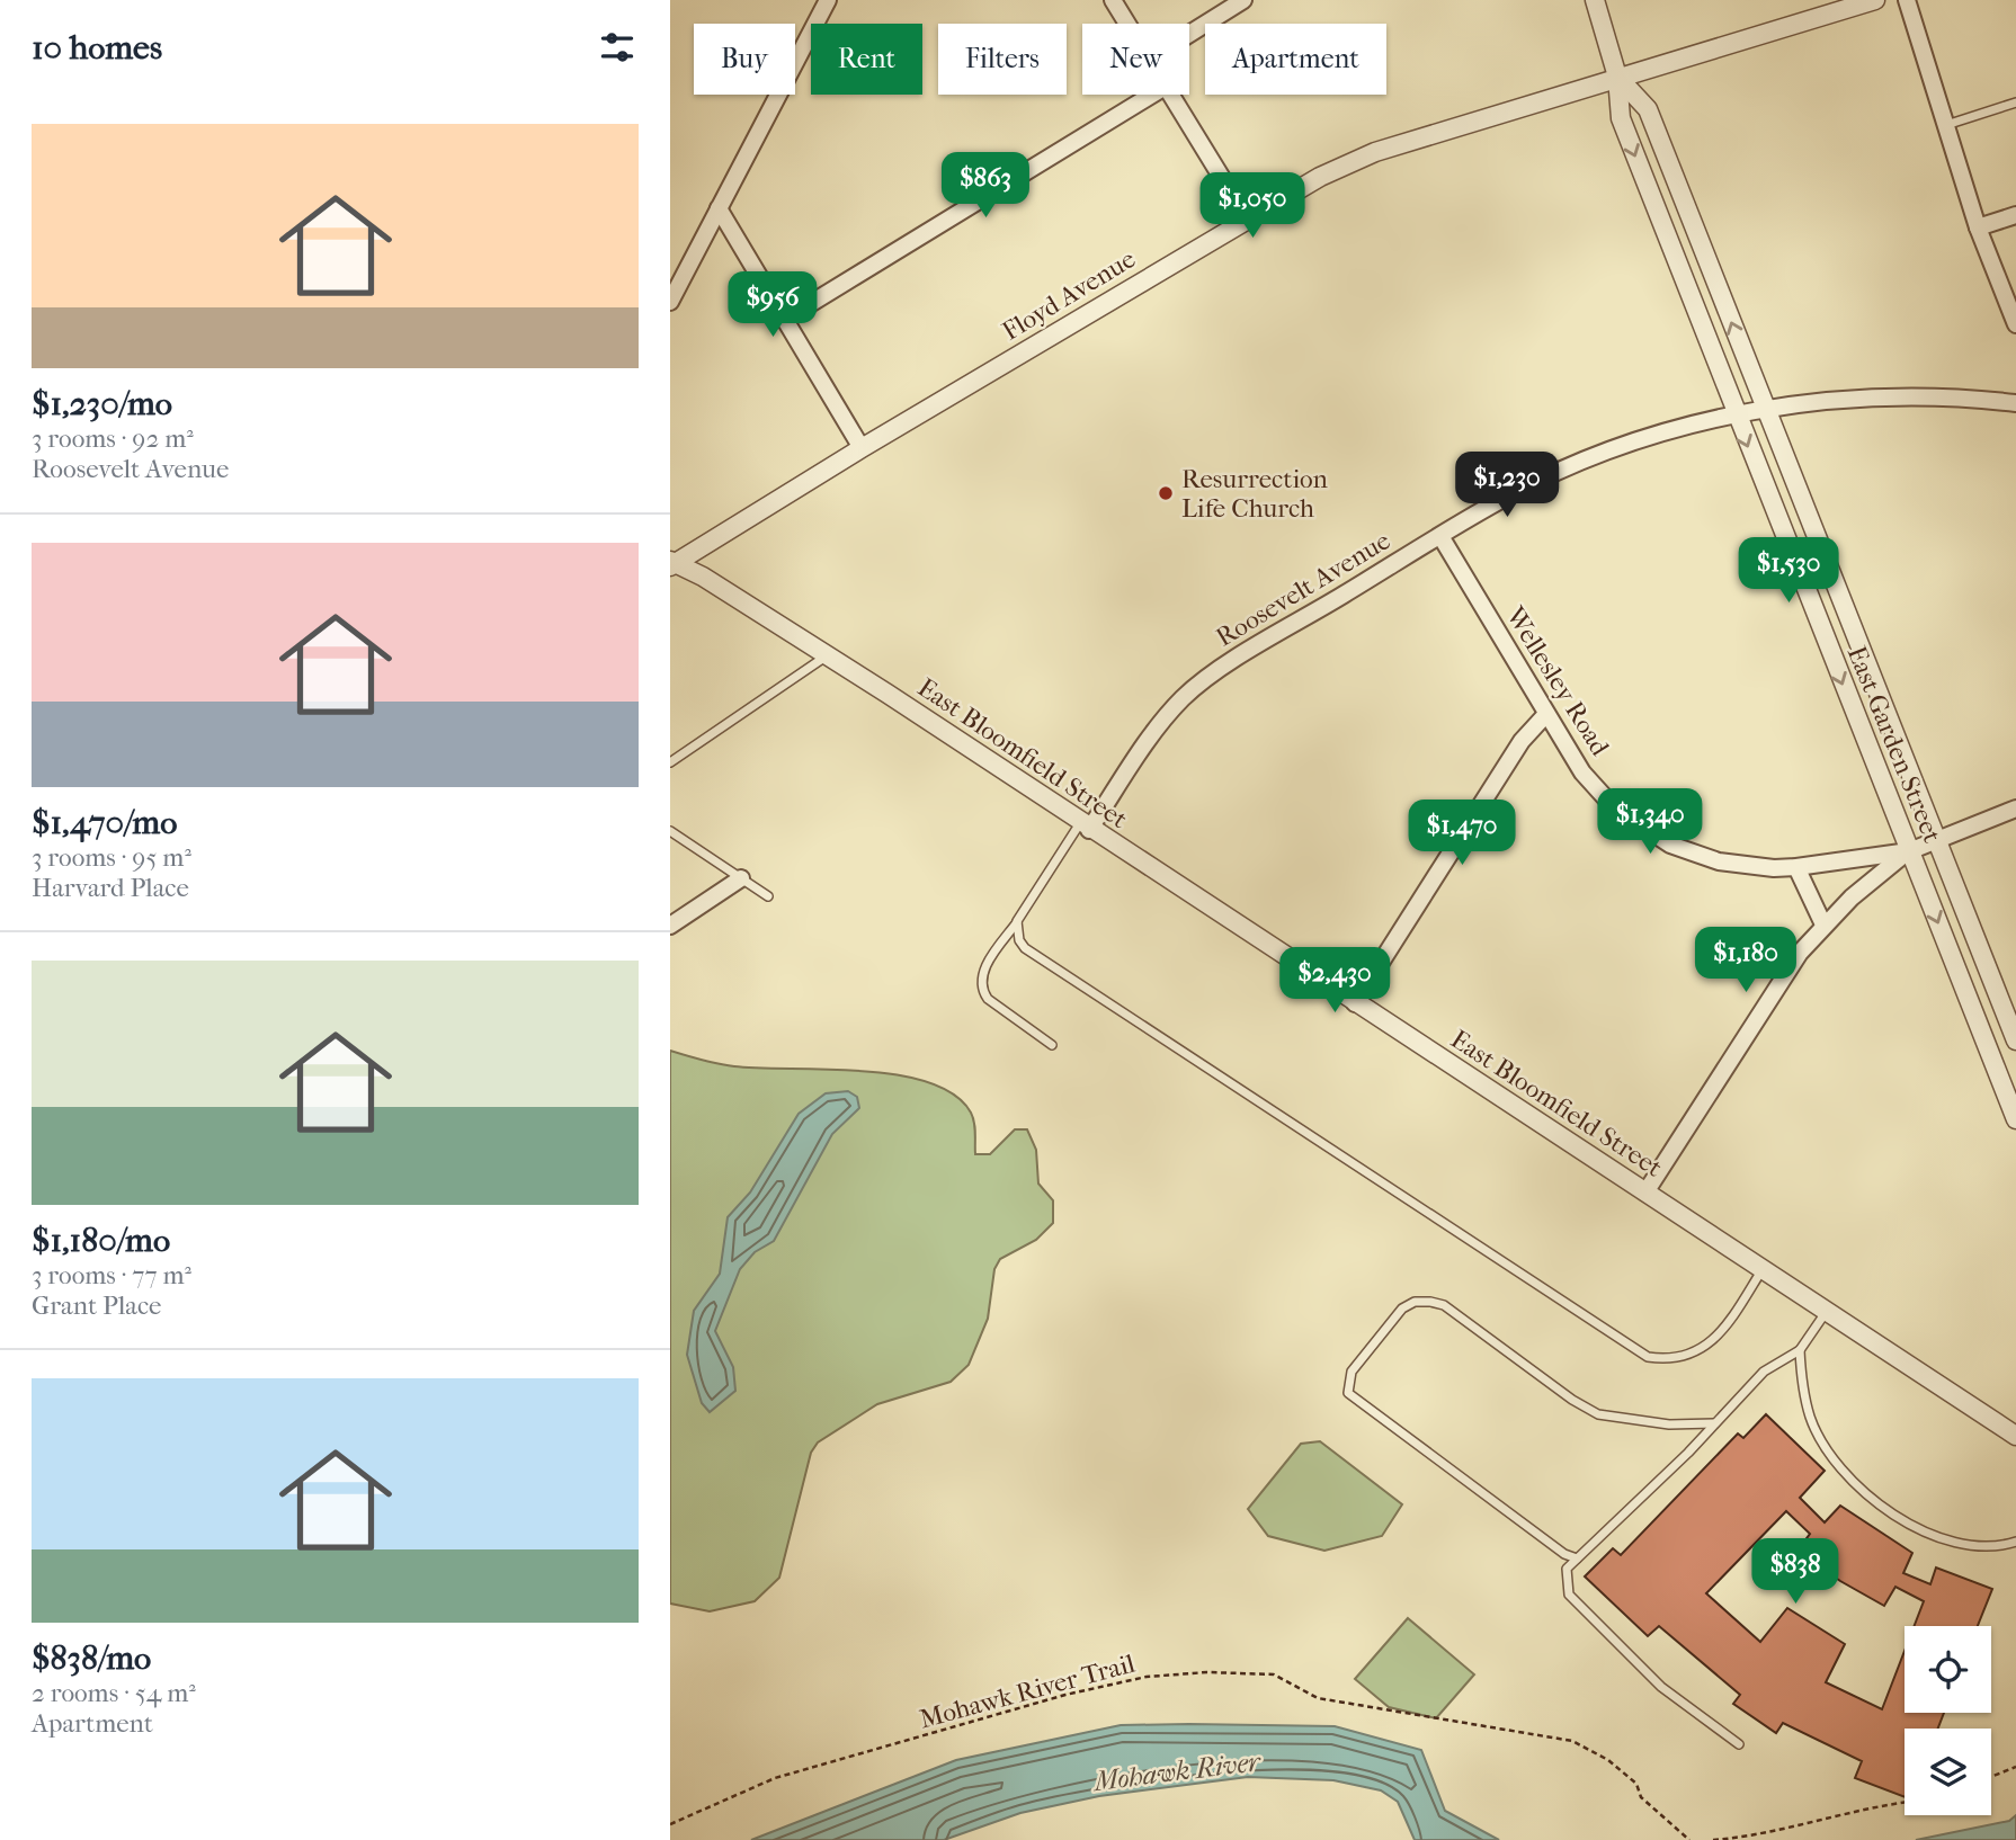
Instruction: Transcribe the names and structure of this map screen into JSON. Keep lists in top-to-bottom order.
{
  "streets": {
    "street": [
      "Floyd Avenue",
      "Roosevelt Avenue",
      "Wellesley Road",
      "East Garden Street",
      "East Bloomfield Street"
    ],
    "path": ["Mohawk River Trail"]
  },
  "crossings": [
    ["Floyd Avenue", "East Garden Street"],
    ["Floyd Avenue", "East Bloomfield Street"],
    ["Roosevelt Avenue", "Wellesley Road"],
    ["Roosevelt Avenue", "East Garden Street"],
    ["Roosevelt Avenue", "East Bloomfield Street"],
    ["Wellesley Road", "East Garden Street"]
  ],
  "water": ["Mohawk River"],
  "places": ["Resurrection Life Church"],
  "page": {
    "heading": "10 homes",
    "chip": [
      "Buy",
      "Rent",
      "Filters",
      "New",
      "Apartment"
    ],
    "list": [
      {
        "name": "$1,230/mo",
        "note": "3 rooms · 92 m² · Roosevelt Avenue"
      },
      {
        "name": "$1,470/mo",
        "note": "3 rooms · 95 m² · Harvard Place"
      },
      {
        "name": "$1,180/mo",
        "note": "3 rooms · 77 m² · Grant Place"
      },
      {
        "name": "$838/mo",
        "note": "2 rooms · 54 m² · Apartment"
      }
    ],
    "price": [
      "$863",
      "$1,050",
      "$956",
      "$1,230",
      "$1,530",
      "$1,340",
      "$1,470",
      "$1,180",
      "$2,430",
      "$838"
    ]
  }
}
